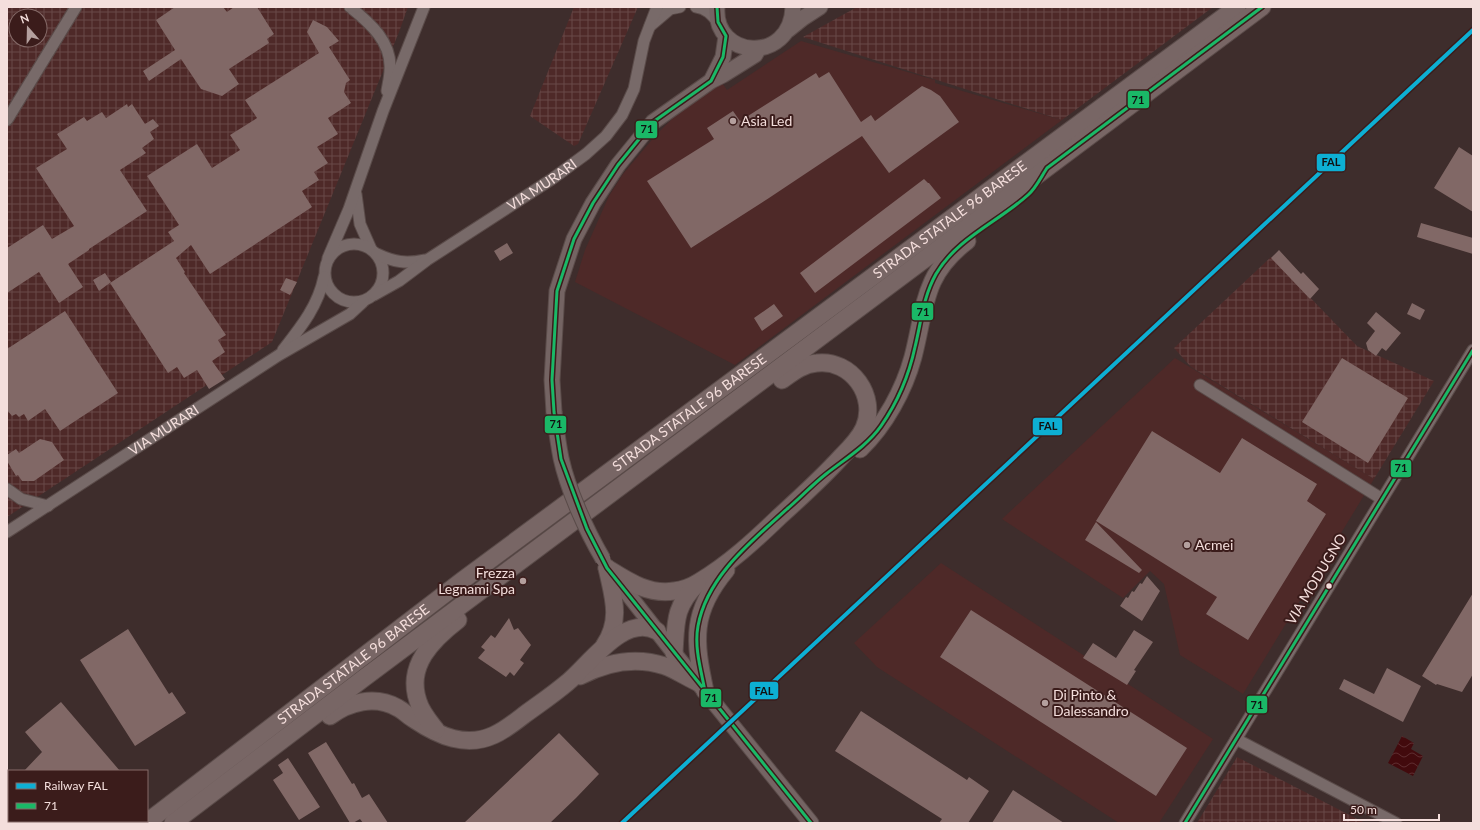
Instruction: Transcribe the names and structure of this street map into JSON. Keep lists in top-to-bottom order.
{
  "streets": {
    "main road": ["STRADA STATALE 96 BARESE"],
    "street": ["VIA MURARI", "VIA MODUGNO"]
  },
  "places": [
    "Asia Led",
    "Acmei",
    "Frezza Legnami Spa",
    "Di Pinto & Dalessandro"
  ],
  "lines": ["transit line 71", "rail line FAL"],
  "legend": ["Railway FAL", "71"],
  "scale_bar": "50 m",
  "north": "top"
}
